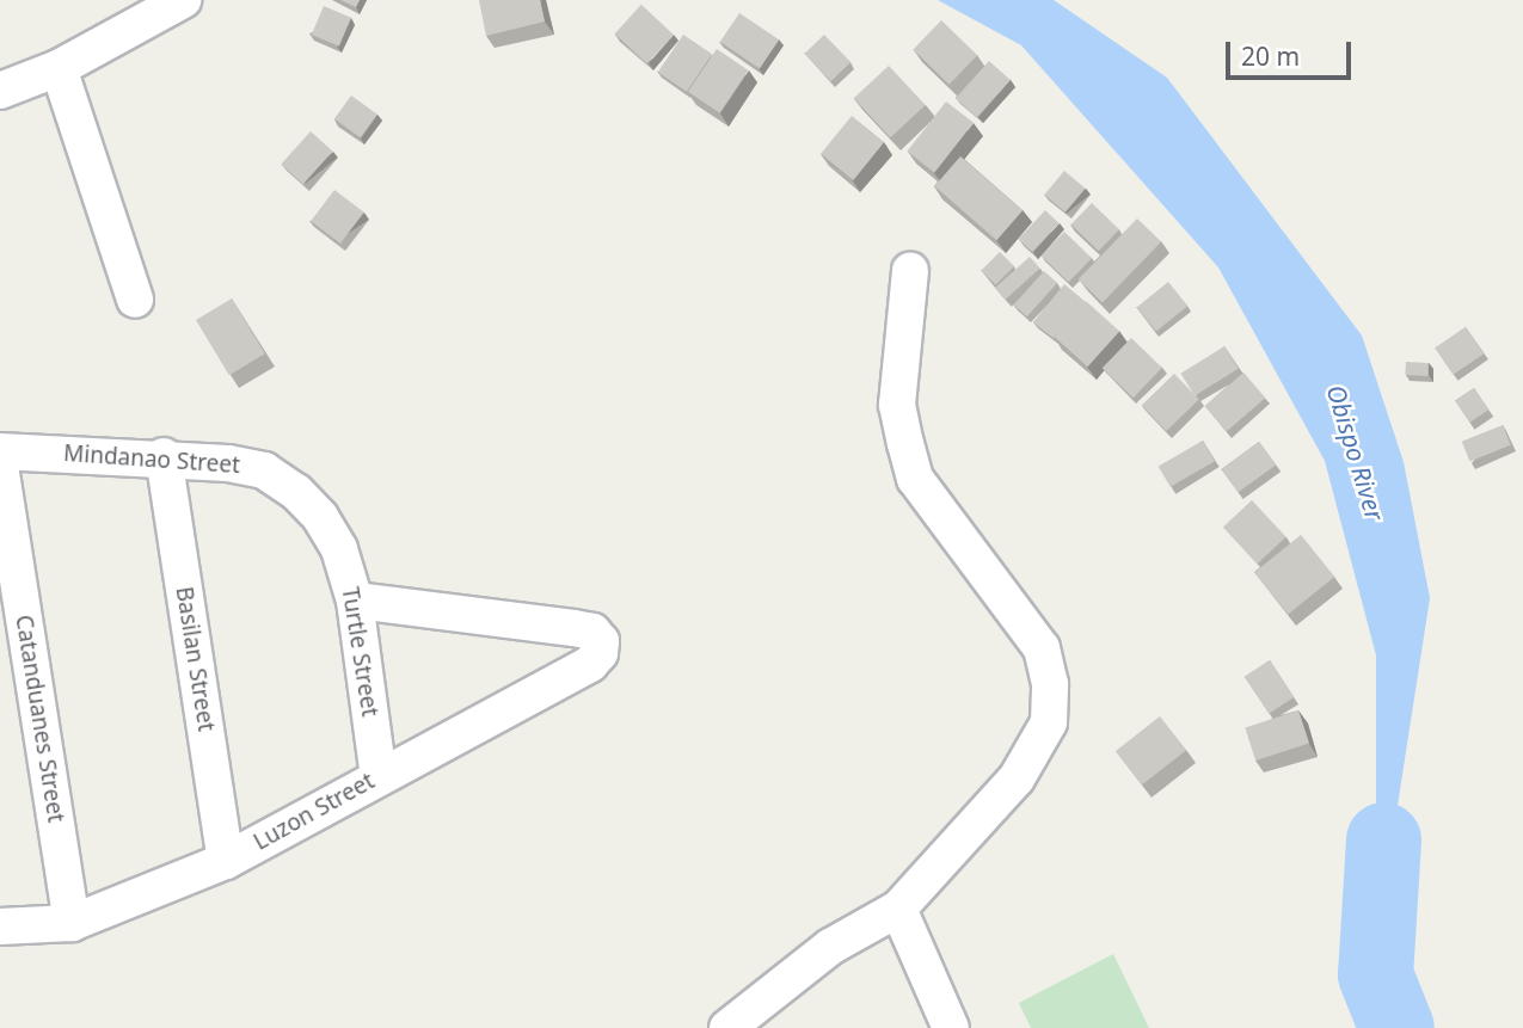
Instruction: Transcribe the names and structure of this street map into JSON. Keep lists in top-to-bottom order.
{
  "streets": {
    "street": [
      "Mindanao Street",
      "Turtle Street",
      "Basilan Street",
      "Catanduanes Street",
      "Luzon Street"
    ]
  },
  "crossings": [
    ["Mindanao Street", "Turtle Street"],
    ["Mindanao Street", "Basilan Street"],
    ["Turtle Street", "Luzon Street"],
    ["Basilan Street", "Luzon Street"],
    ["Catanduanes Street", "Luzon Street"]
  ],
  "water": ["Obispo River"],
  "scale_bar": "20 m"
}
